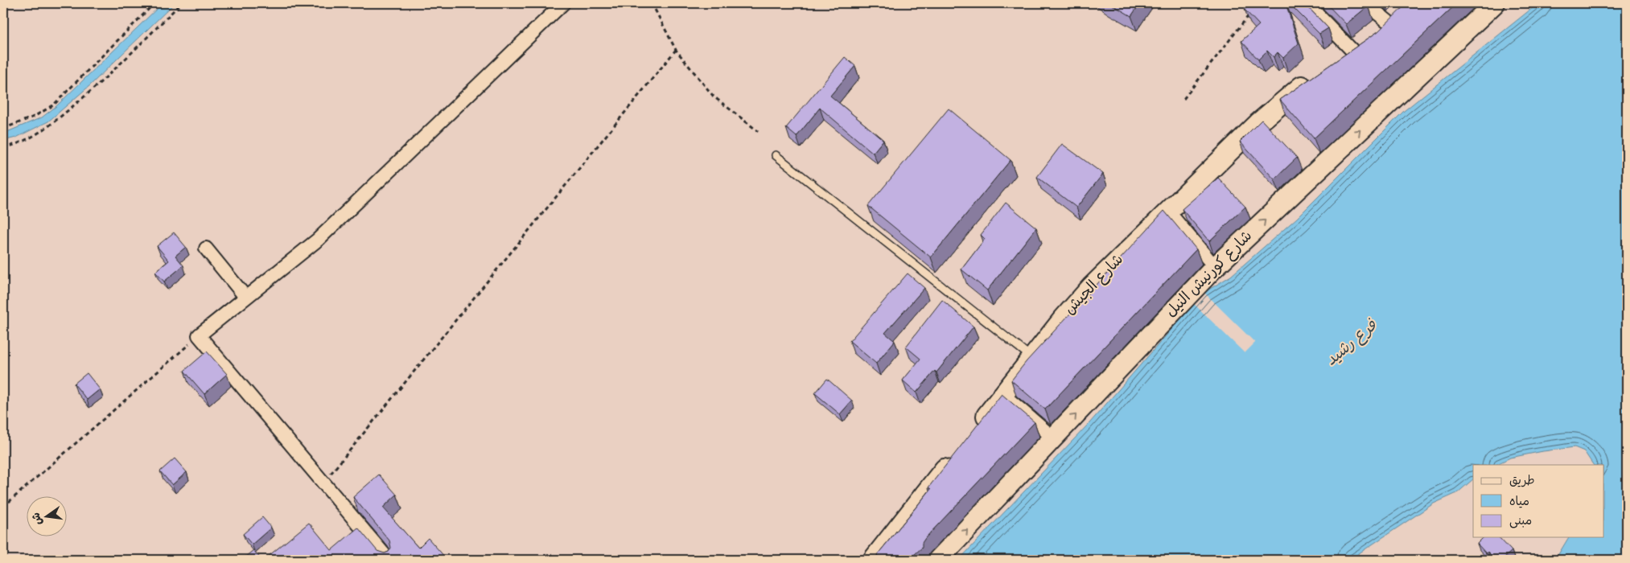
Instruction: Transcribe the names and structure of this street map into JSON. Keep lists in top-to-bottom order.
{
  "streets": {
    "main road": ["شارع كورنيش النيل", "شارع الجيش"]
  },
  "one_way": ["شارع كورنيش النيل"],
  "water": ["فرع رشيد"],
  "legend": ["طريق", "مياه", "مبنى"],
  "north": "left"
}
